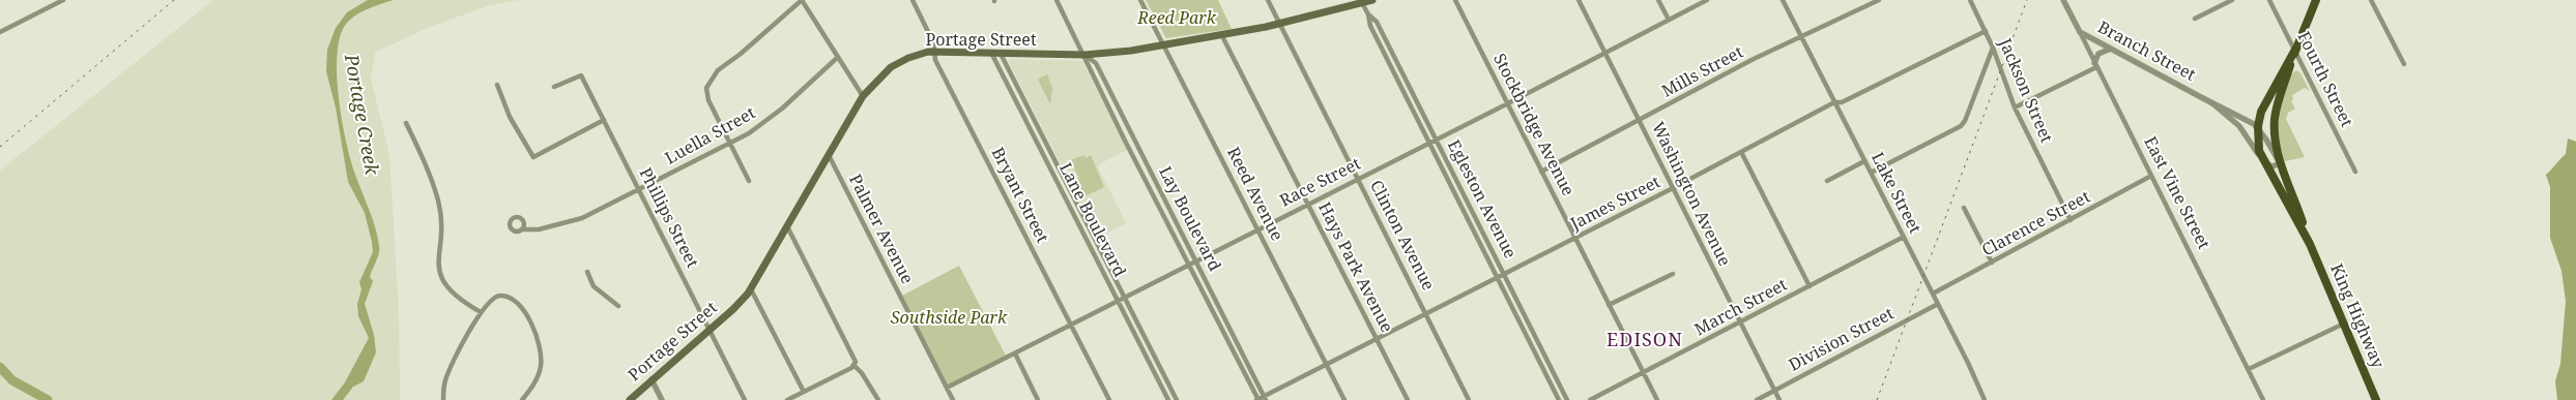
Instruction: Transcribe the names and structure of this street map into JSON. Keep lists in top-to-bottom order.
{
  "streets": {
    "main road": ["Portage Street", "King Highway"],
    "street": [
      "Branch Street",
      "Mills Street",
      "Fourth Street",
      "Jackson Street",
      "Stockbridge Avenue",
      "Luella Street",
      "Race Street",
      "Lake Street",
      "East Vine Street",
      "Reed Avenue",
      "Washington Avenue",
      "Bryant Street",
      "Egleston Avenue",
      "James Street",
      "Phillips Street",
      "Lay Boulevard",
      "Lane Boulevard",
      "Clarence Street",
      "Palmer Avenue",
      "Clinton Avenue",
      "Hays Park Avenue",
      "March Street",
      "Division Street"
    ]
  },
  "crossings": [
    ["Portage Street", "Reed Avenue"],
    ["Portage Street", "Bryant Street"],
    ["Portage Street", "Egleston Avenue"],
    ["Portage Street", "Phillips Street"],
    ["Portage Street", "Lay Boulevard"],
    ["Portage Street", "Lane Boulevard"],
    ["Portage Street", "Palmer Avenue"],
    ["Portage Street", "Clinton Avenue"],
    ["Portage Street", "Hays Park Avenue"],
    ["Branch Street", "East Vine Street"],
    ["Branch Street", "King Highway"],
    ["Mills Street", "Stockbridge Avenue"],
    ["Mills Street", "Lake Street"],
    ["Mills Street", "Washington Avenue"],
    ["Fourth Street", "King Highway"],
    ["Jackson Street", "James Street"],
    ["Jackson Street", "Clarence Street"],
    ["Stockbridge Avenue", "Race Street"],
    ["Stockbridge Avenue", "James Street"],
    ["Stockbridge Avenue", "March Street"],
    ["Luella Street", "Phillips Street"],
    ["Race Street", "Reed Avenue"],
    ["Race Street", "Washington Avenue"],
    ["Race Street", "Bryant Street"],
    ["Race Street", "Egleston Avenue"],
    ["Race Street", "Lay Boulevard"],
    ["Race Street", "Lane Boulevard"],
    ["Race Street", "Palmer Avenue"],
    ["Race Street", "Clinton Avenue"],
    ["Race Street", "Hays Park Avenue"],
    ["Lake Street", "James Street"],
    ["Lake Street", "Clarence Street"],
    ["Lake Street", "March Street"],
    ["Lake Street", "Division Street"],
    ["East Vine Street", "Clarence Street"],
    ["Reed Avenue", "James Street"],
    ["Washington Avenue", "James Street"],
    ["Washington Avenue", "March Street"],
    ["Washington Avenue", "Division Street"],
    ["Egleston Avenue", "James Street"],
    ["James Street", "Lay Boulevard"],
    ["James Street", "Clinton Avenue"],
    ["James Street", "Hays Park Avenue"]
  ],
  "districts": ["EDISON"],
  "water": ["Portage Creek"],
  "parks": ["Reed Park", "Southside Park"]
}
